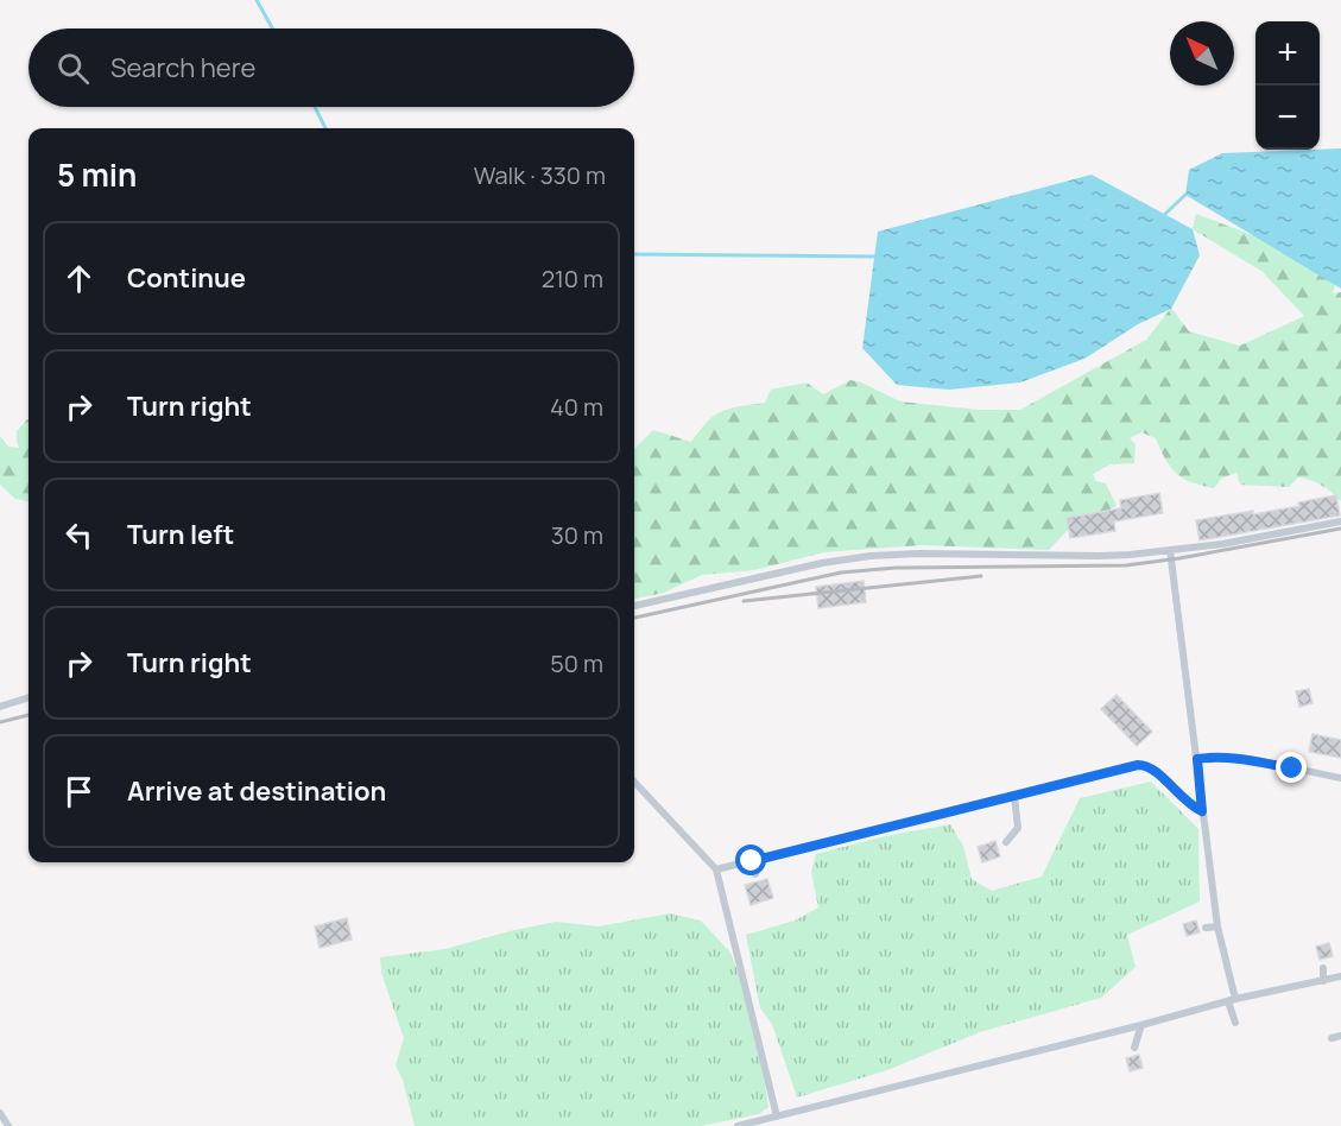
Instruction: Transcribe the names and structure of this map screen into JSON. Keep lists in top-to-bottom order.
{
  "north": "top left",
  "page": {
    "map_buttons": ["+", "−"],
    "search": "Search here",
    "heading": ["5 min", "Walk · 330 m"],
    "list": [
      ["Continue", "210 m"],
      ["Turn right", "40 m"],
      ["Turn left", "30 m"],
      ["Turn right", "50 m"],
      "Arrive at destination"
    ]
  }
}
